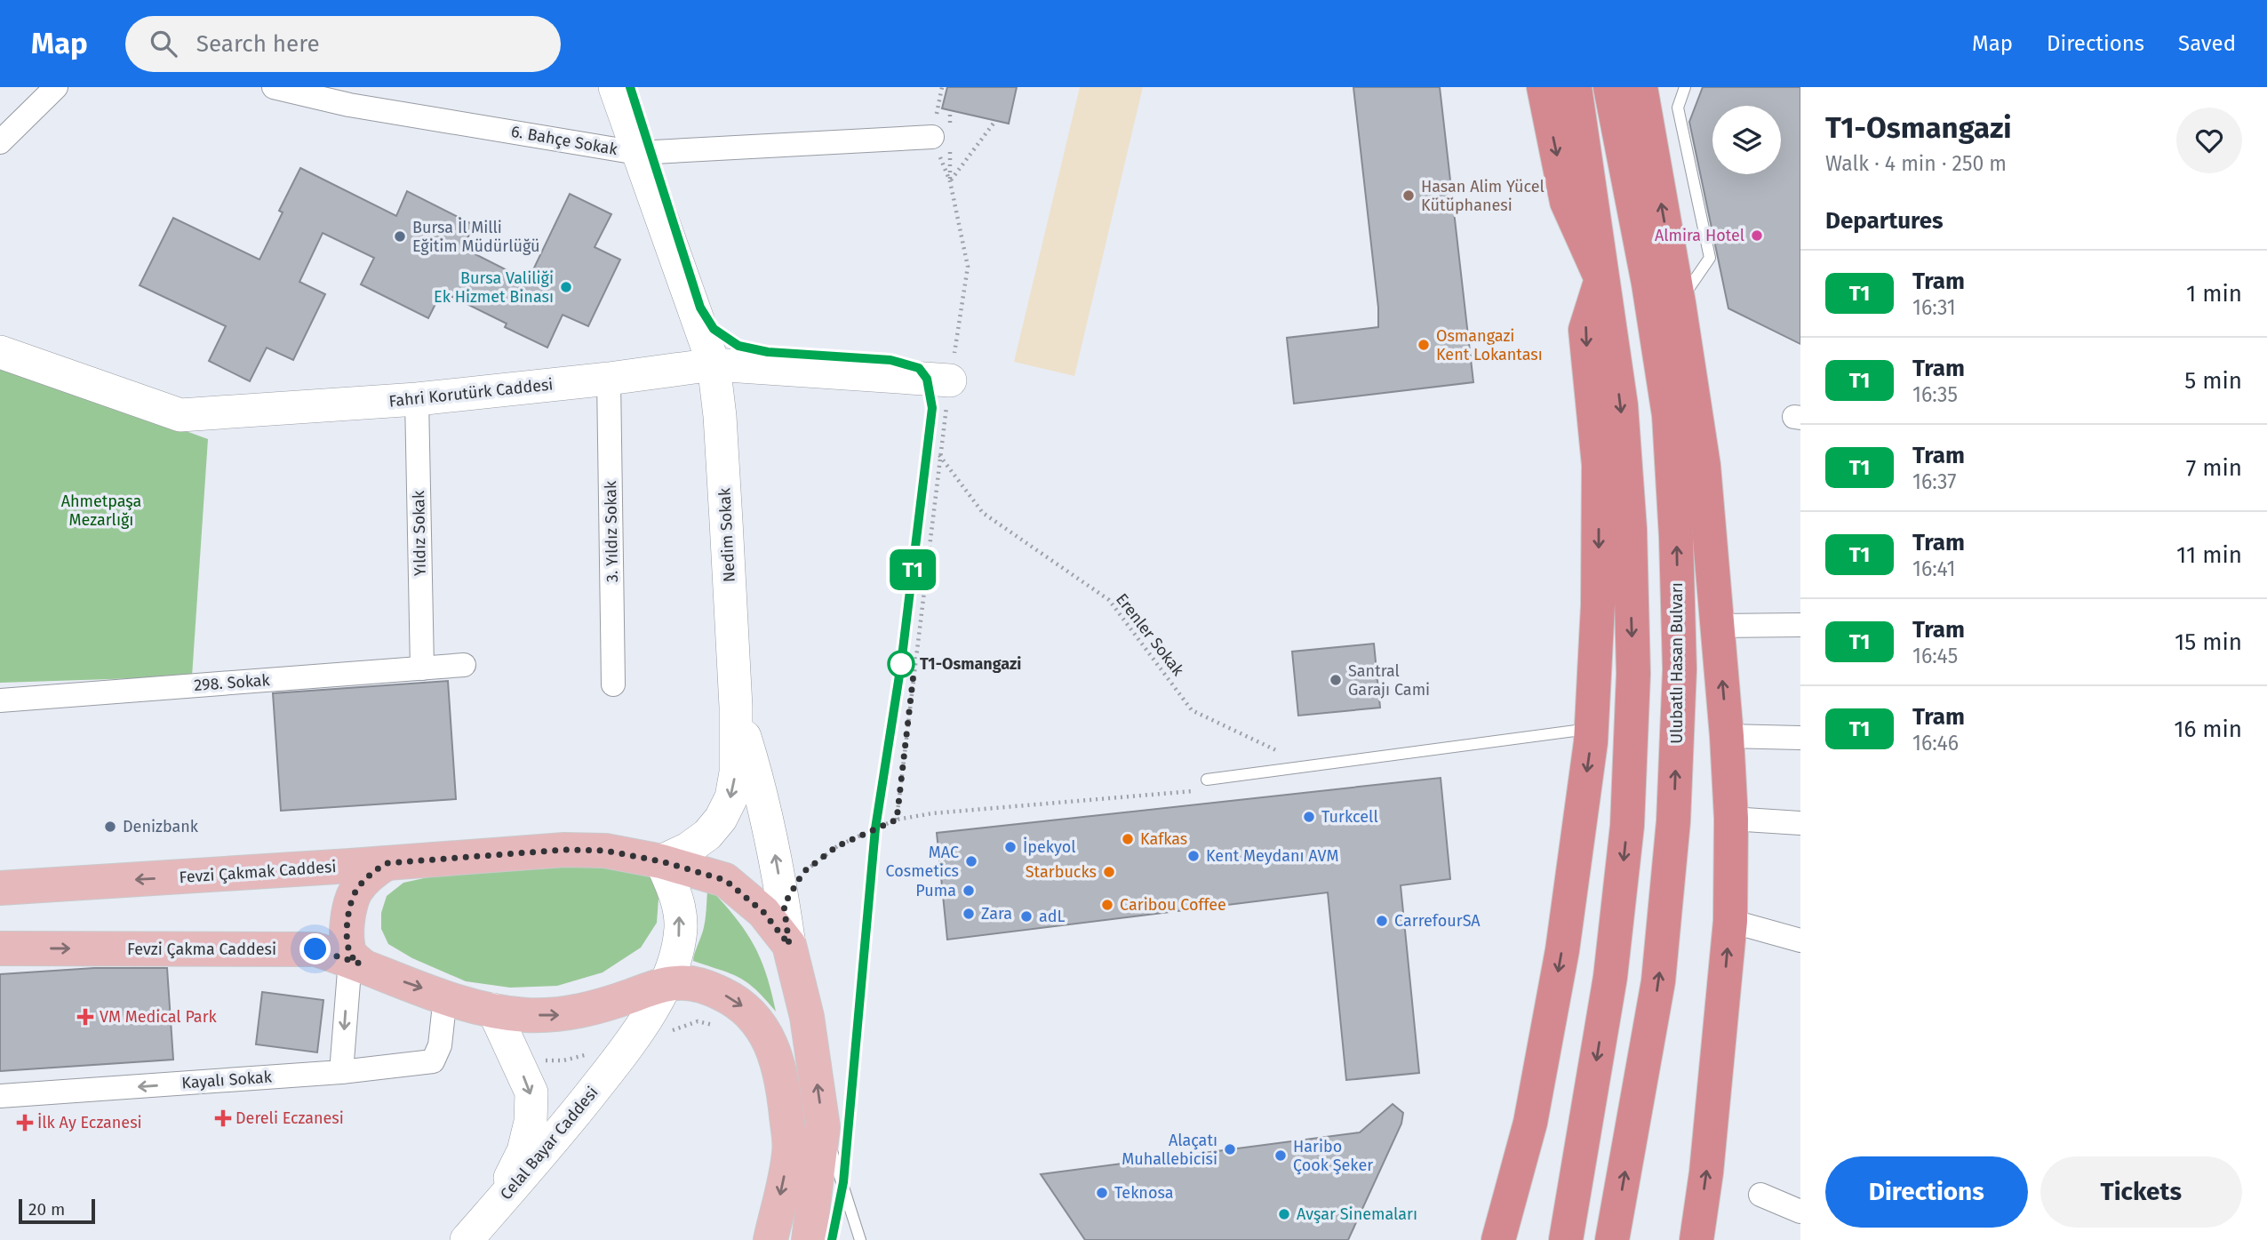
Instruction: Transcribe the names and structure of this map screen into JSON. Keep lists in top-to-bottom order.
{
  "streets": {
    "highway": ["Ulubatlı Hasan Bulvarı"],
    "main road": [
      "Fahri Korutürk Caddesi",
      "Nedim Sokak",
      "Fevzi Çakmak Caddesi",
      "Fevzi Çakma Caddesi",
      "Celal Bayar Caddesi"
    ],
    "street": [
      "6. Bahçe Sokak",
      "3. Yıldız Sokak",
      "Yıldız Sokak",
      "298. Sokak",
      "Kayalı Sokak"
    ],
    "path": ["Erenler Sokak"]
  },
  "crossings": [
    ["6. Bahçe Sokak", "Nedim Sokak"],
    ["Fahri Korutürk Caddesi", "3. Yıldız Sokak"],
    ["Fahri Korutürk Caddesi", "Yıldız Sokak"],
    ["Fahri Korutürk Caddesi", "Nedim Sokak"],
    ["Yıldız Sokak", "298. Sokak"],
    ["Fevzi Çakmak Caddesi", "Celal Bayar Caddesi"],
    ["Fevzi Çakma Caddesi", "Kayalı Sokak"]
  ],
  "one_way": ["Fevzi Çakmak Caddesi", "Fevzi Çakma Caddesi", "Kayalı Sokak"],
  "parks": ["Ahmetpaşa Mezarlığı"],
  "places": {
    "other": [
      "Hasan Alim Yücel Kütüphanesi",
      "Almira Hotel",
      "Bursa İl Milli Eğitim Müdürlüğü",
      "Bursa Valiliği Ek Hizmet Binası",
      "Osmangazi Kent Lokantası",
      "T1-Osmangazi",
      "Santral Garajı Cami",
      "Turkcell",
      "Denizbank",
      "Kafkas",
      "İpekyol",
      "Kent Meydanı AVM",
      "MAC Cosmetics",
      "Starbucks",
      "Puma",
      "Caribou Coffee",
      "Zara",
      "adL",
      "CarrefourSA",
      "Alaçatı Muhallebicisi",
      "Haribo Çook Şeker",
      "Teknosa",
      "Avşar Sinemaları"
    ],
    "health": ["VM Medical Park", "Dereli Eczanesi", "İlk Ay Eczanesi"]
  },
  "lines": ["tram line T1"],
  "scale_bar": "20 m",
  "page": {
    "header": "Map",
    "search": "Search here",
    "nav": ["Map", "Directions", "Saved"],
    "on_map": "T1",
    "heading": [
      ["T1-Osmangazi", "Walk · 4 min · 250 m"],
      "Departures"
    ],
    "list": [
      {
        "mark": "T1",
        "name": "Tram",
        "note": "16:31",
        "value": "1 min"
      },
      {
        "mark": "T1",
        "name": "Tram",
        "note": "16:35",
        "value": "5 min"
      },
      {
        "mark": "T1",
        "name": "Tram",
        "note": "16:37",
        "value": "7 min"
      },
      {
        "mark": "T1",
        "name": "Tram",
        "note": "16:41",
        "value": "11 min"
      },
      {
        "mark": "T1",
        "name": "Tram",
        "note": "16:45",
        "value": "15 min"
      },
      {
        "mark": "T1",
        "name": "Tram",
        "note": "16:46",
        "value": "16 min"
      }
    ],
    "buttons": ["Directions", "Tickets"],
    "scale": "20 m"
  }
}
